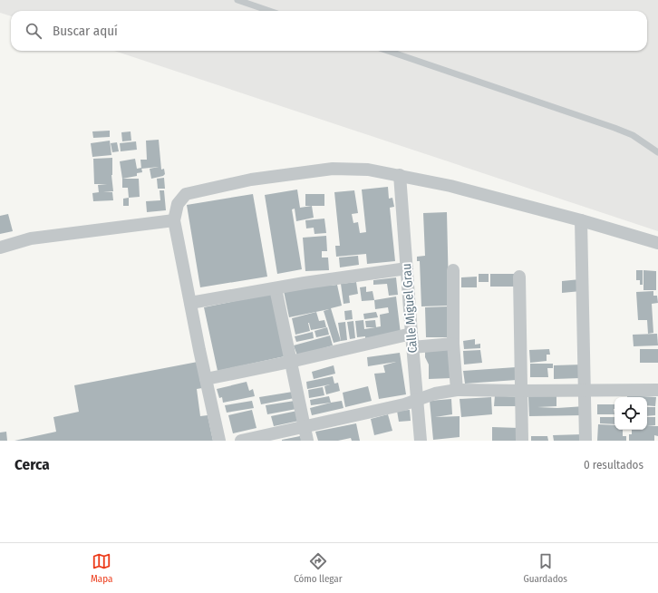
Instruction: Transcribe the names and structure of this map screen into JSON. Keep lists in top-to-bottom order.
{
  "streets": {
    "street": ["Calle Miguel Grau"]
  },
  "page": {
    "search": "Buscar aquí",
    "heading": ["Cerca", "0 resultados"],
    "nav": ["Mapa", "Cómo llegar", "Guardados"]
  }
}
